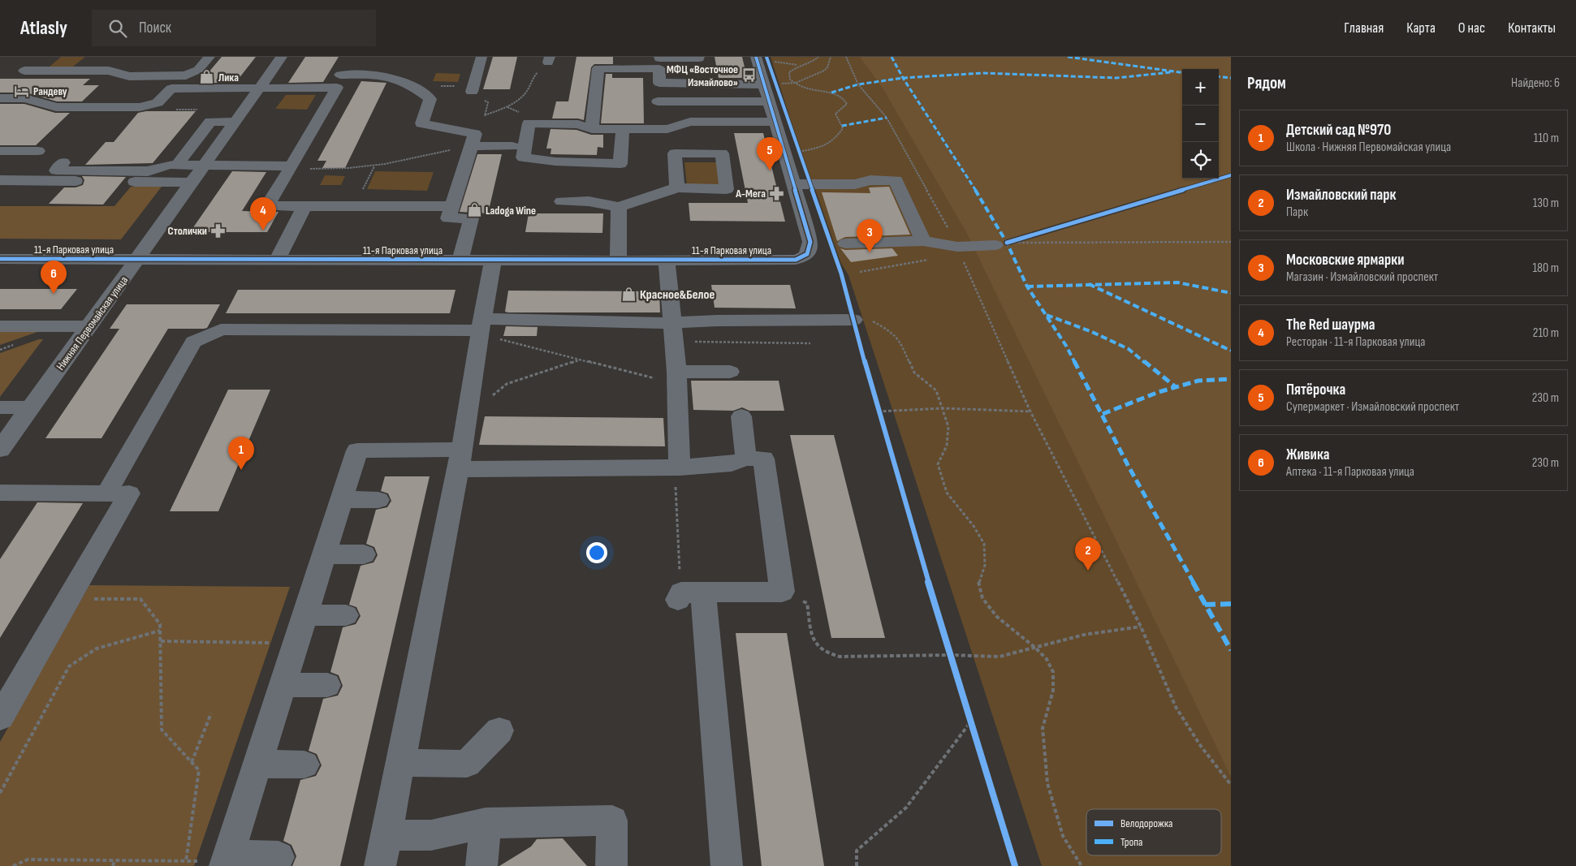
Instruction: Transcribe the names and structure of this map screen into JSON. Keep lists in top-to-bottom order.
{
  "streets": {
    "street": ["11-я Парковая улица", "Нижняя Первомайская улица"]
  },
  "crossings": [
    ["11-я Парковая улица", "Нижняя Первомайская улица"]
  ],
  "places": {
    "bus stop": ["МФЦ «Восточное Измайлово»"],
    "shop": ["Лика", "Ladoga Wine", "Красное&Белое"],
    "hotel": ["Рандеву"],
    "pharmacy": ["А-Мега", "Столички"]
  },
  "legend": ["Велодорожка", "Тропа"],
  "page": {
    "header": "Atlasly",
    "search": "Поиск",
    "nav": [
      "Главная",
      "Карта",
      "О нас",
      "Контакты"
    ],
    "heading": ["Рядом", "Найдено: 6"],
    "map_buttons": ["+", "−"],
    "list": [
      {
        "mark": "1",
        "name": "Детский сад №970",
        "note": "Школа · Нижняя Первомайская улица",
        "value": "110 m"
      },
      {
        "mark": "2",
        "name": "Измайловский парк",
        "note": "Парк",
        "value": "130 m"
      },
      {
        "mark": "3",
        "name": "Московские ярмарки",
        "note": "Магазин · Измайловский проспект",
        "value": "180 m"
      },
      {
        "mark": "4",
        "name": "The Red шаурма",
        "note": "Ресторан · 11-я Парковая улица",
        "value": "210 m"
      },
      {
        "mark": "5",
        "name": "Пятёрочка",
        "note": "Супермаркет · Измайловский проспект",
        "value": "230 m"
      },
      {
        "mark": "6",
        "name": "Живика",
        "note": "Аптека · 11-я Парковая улица",
        "value": "230 m"
      }
    ],
    "pins": [
      "5",
      "4",
      "3",
      "6",
      "1",
      "2"
    ]
  }
}
